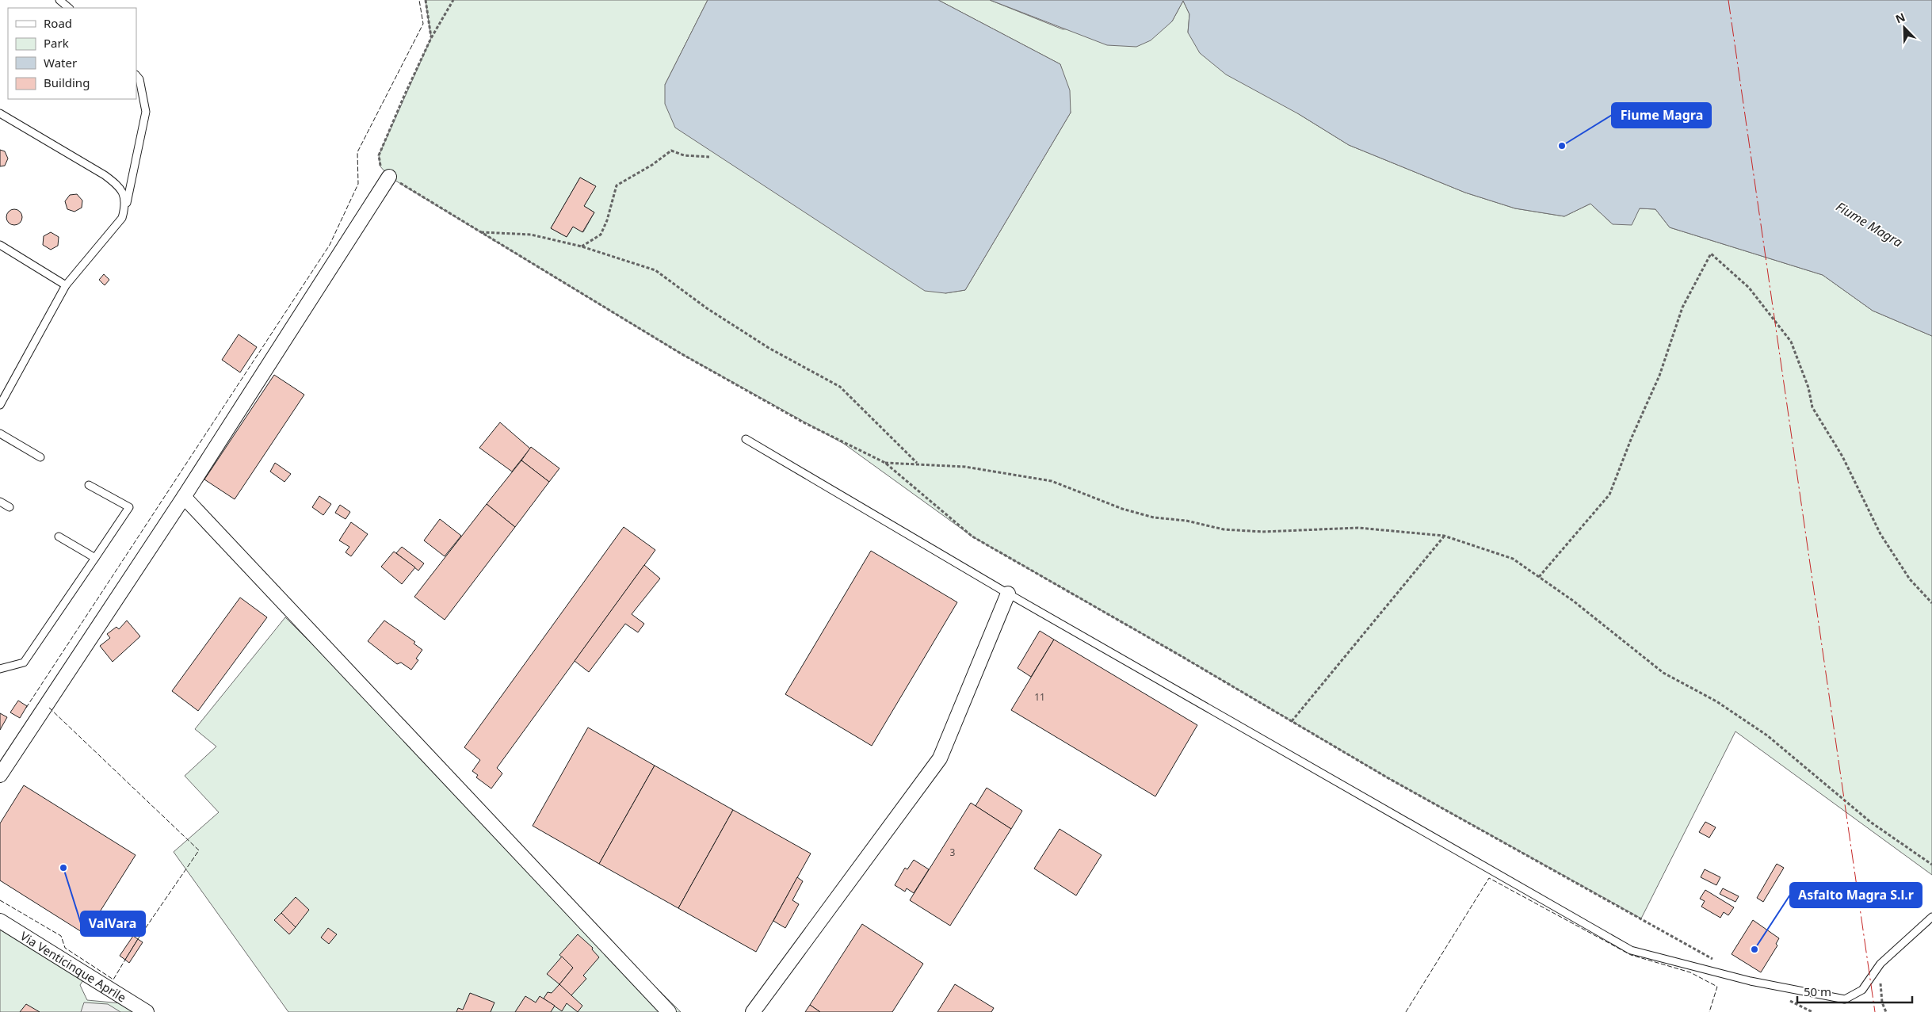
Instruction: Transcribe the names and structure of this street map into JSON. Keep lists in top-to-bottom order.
{
  "streets": {
    "street": ["Via Venticinque Aprile"]
  },
  "water": ["Fiume Magra"],
  "places": ["Fiume Magra", "ValVara", "Asfalto Magra S.l.r"],
  "house_numbers": ["11", "3"],
  "legend": [
    "Road",
    "Park",
    "Water",
    "Building"
  ],
  "scale_bar": "50 m",
  "north": "top left"
}
